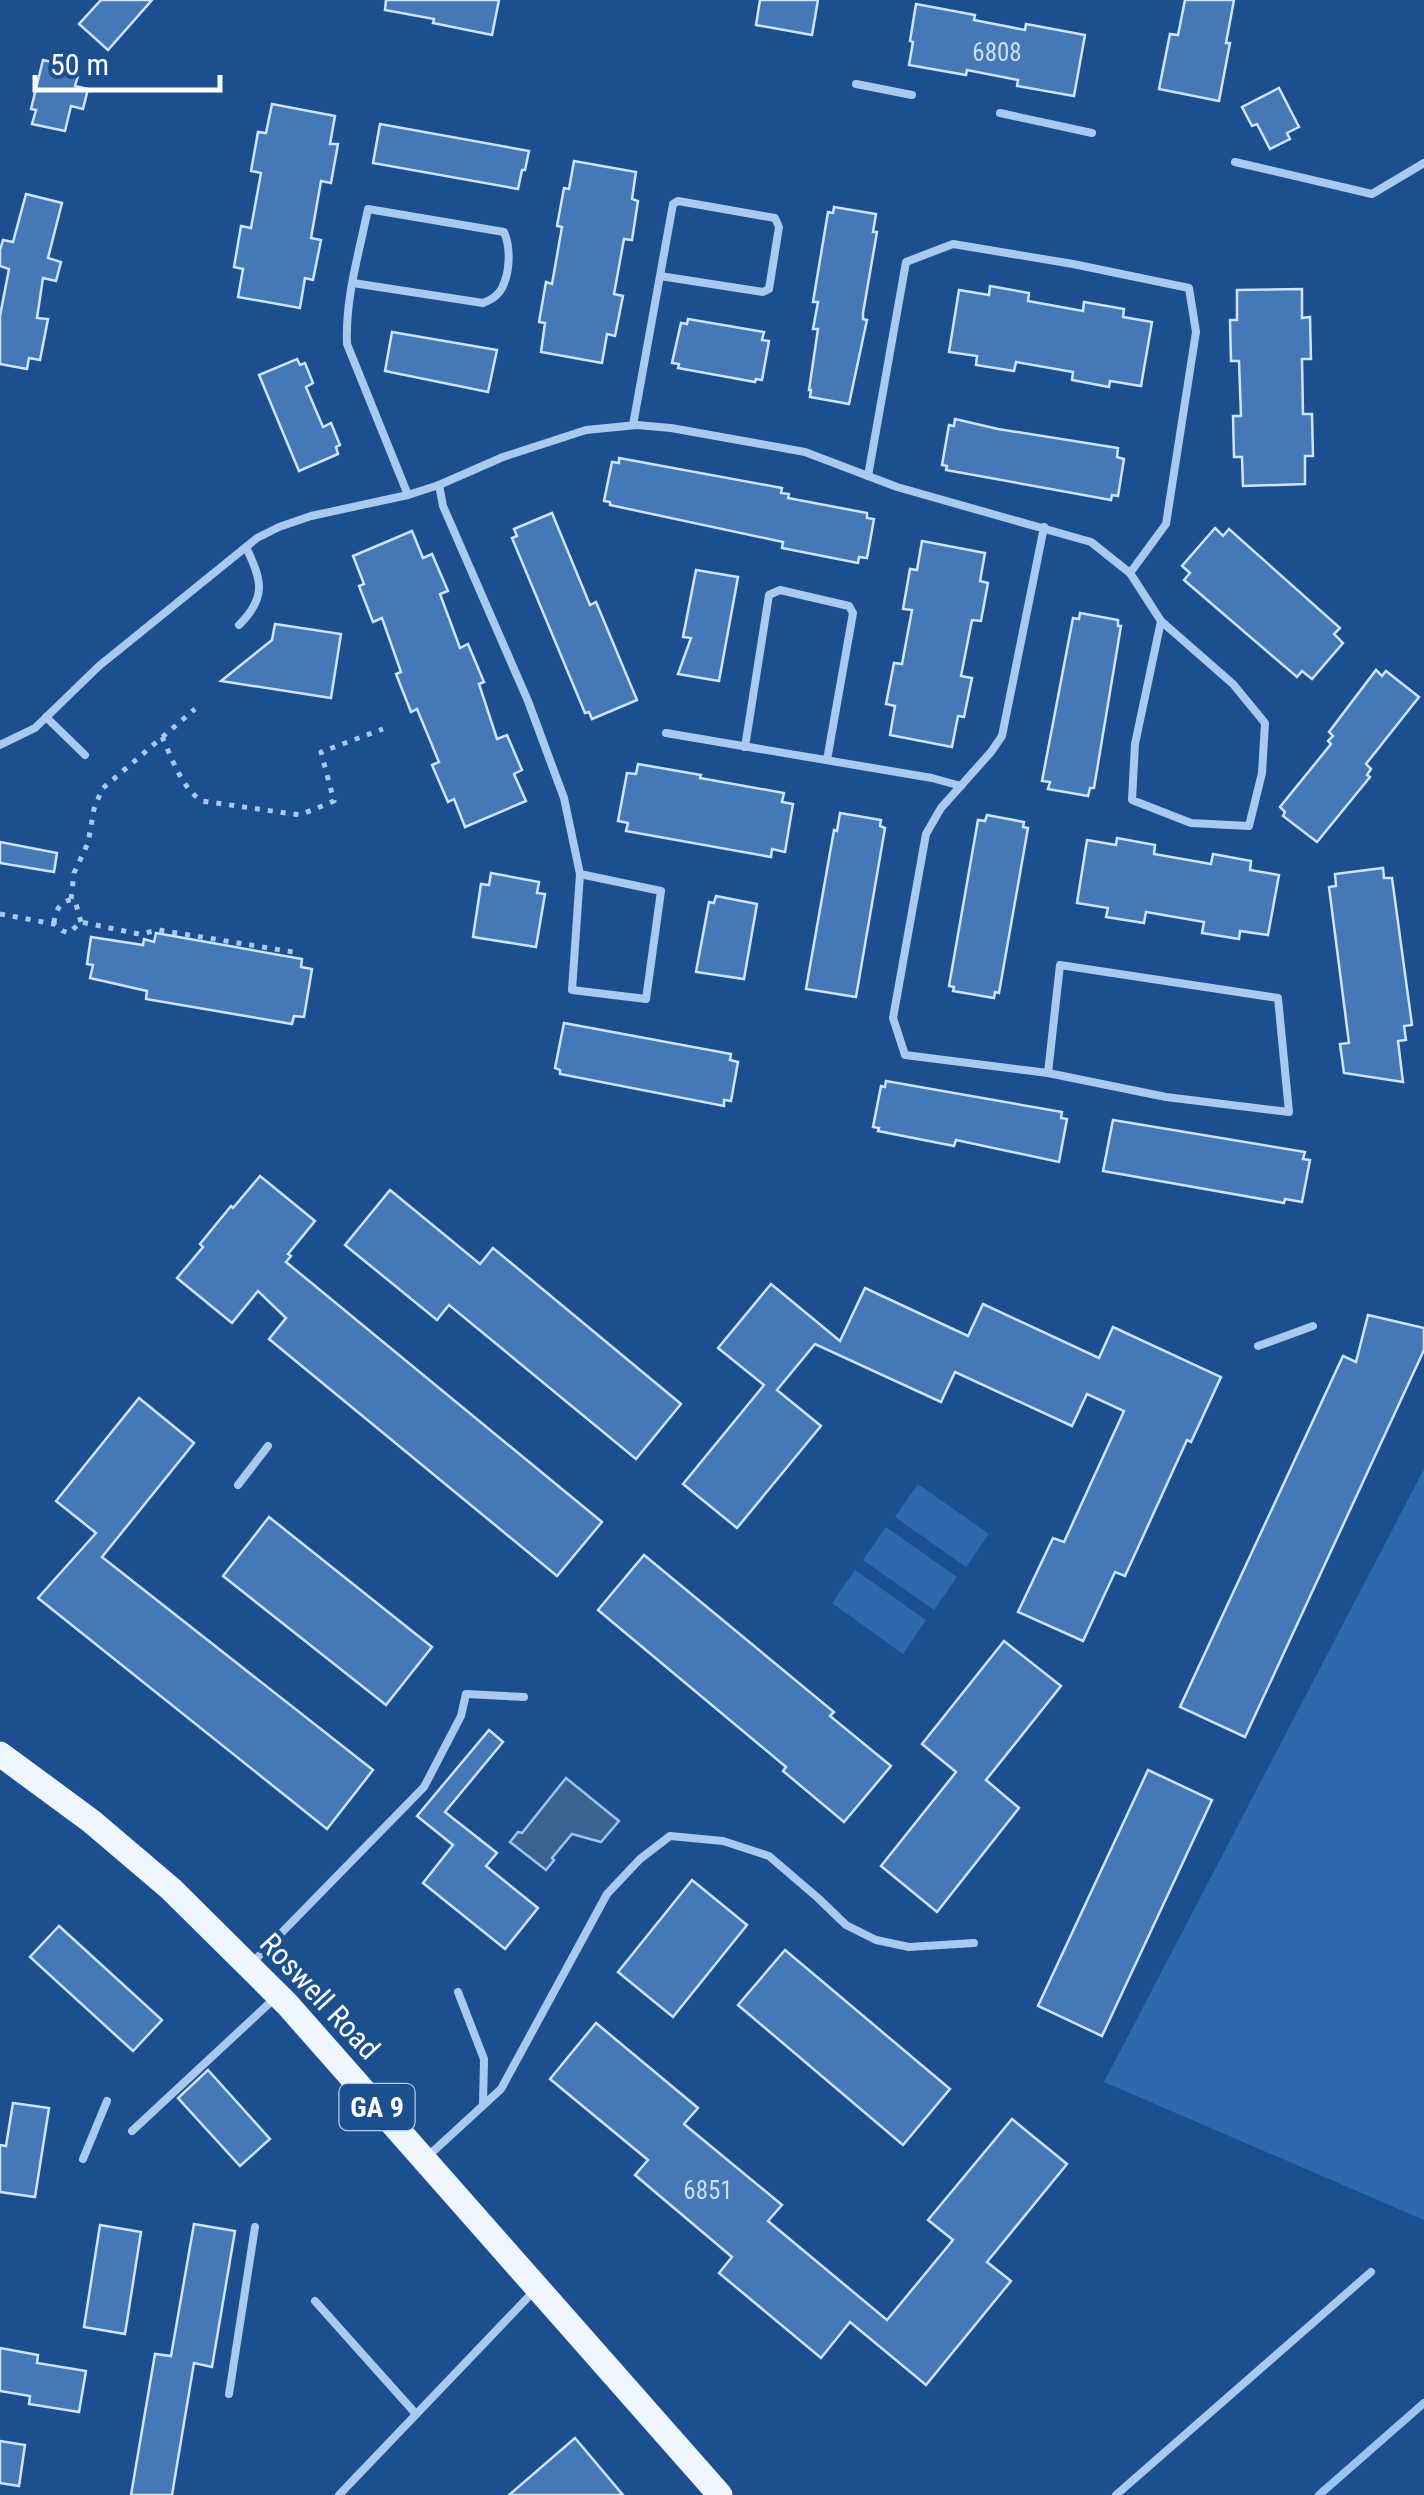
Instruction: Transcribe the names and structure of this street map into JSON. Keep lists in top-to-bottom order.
{
  "streets": {
    "main road": ["Roswell Road", "GA 9"]
  },
  "house_numbers": ["6808", "6851"],
  "scale_bar": "50 m"
}
